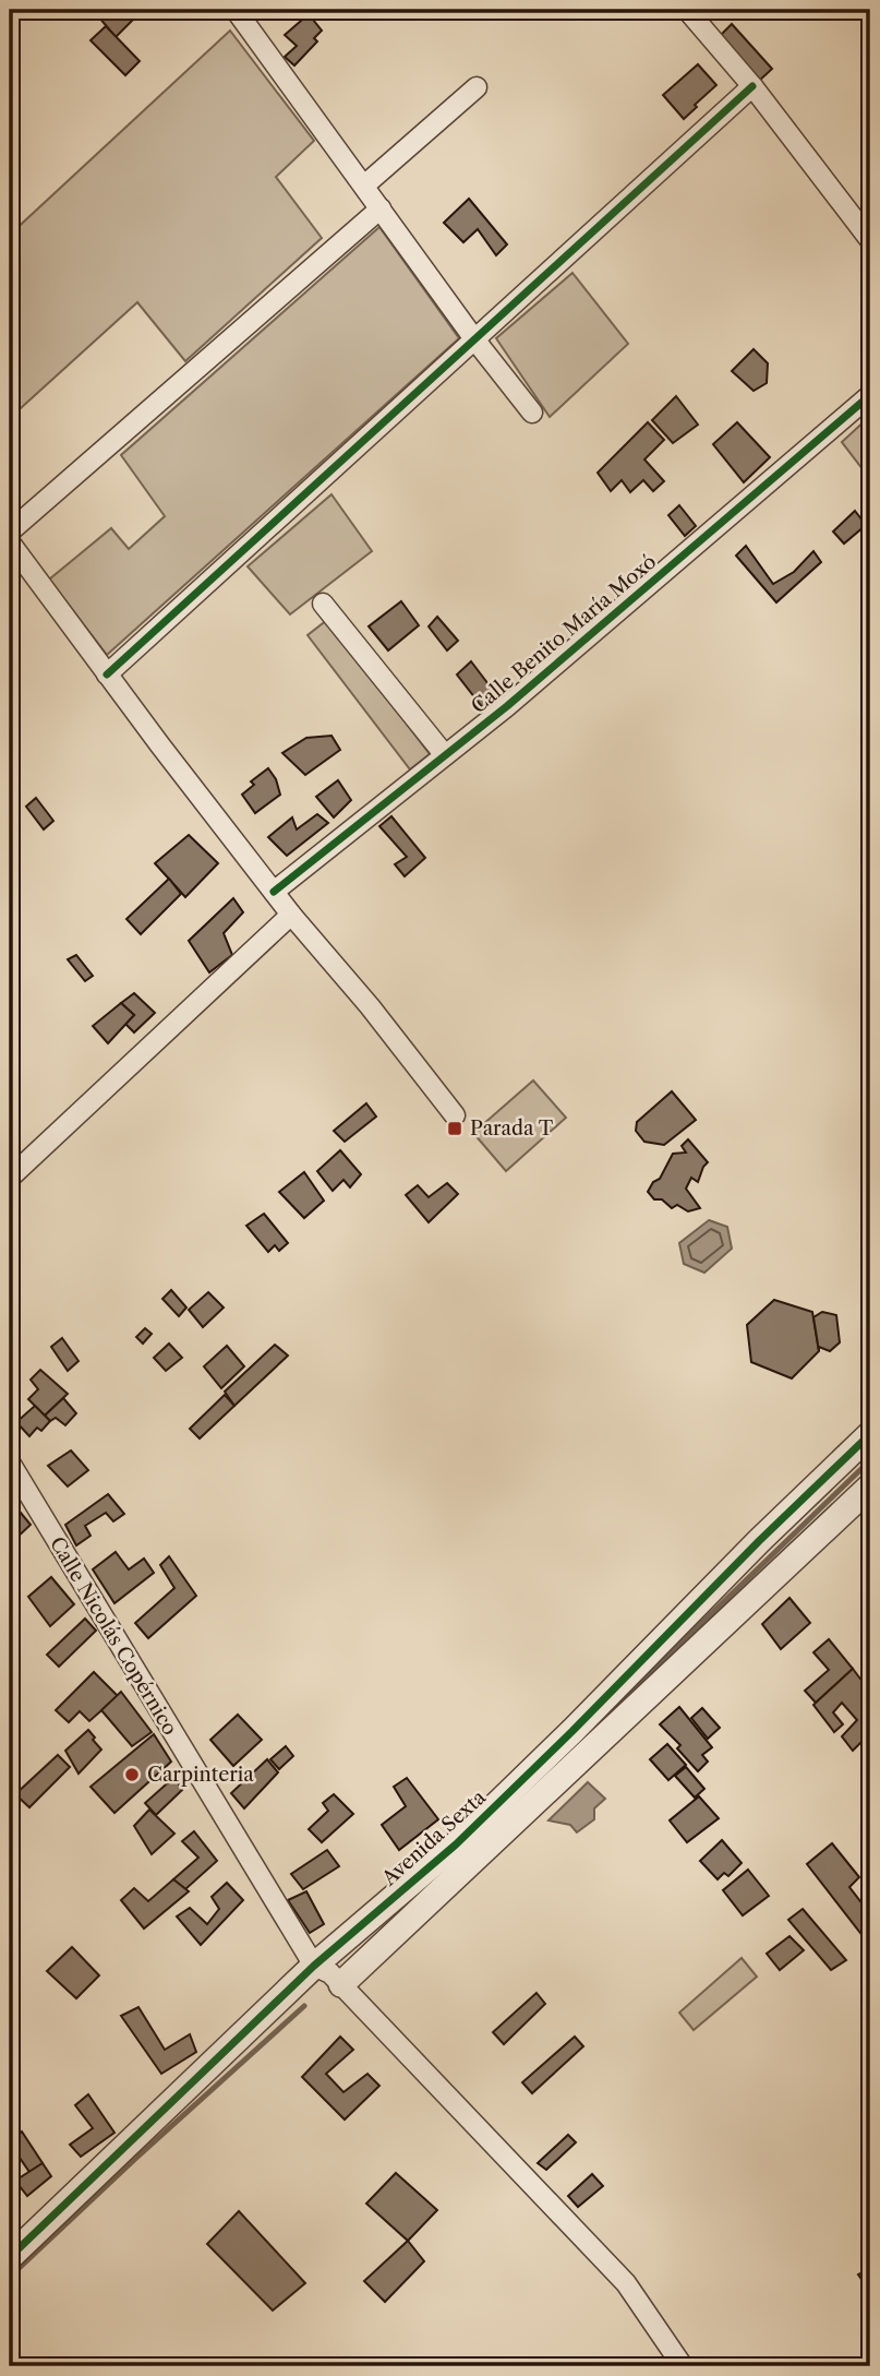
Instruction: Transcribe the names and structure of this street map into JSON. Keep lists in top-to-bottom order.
{
  "streets": {
    "street": ["Calle Benito María Moxó", "Calle Nicolás Copérnico"],
    "cycle path": ["Avenida Sexta"]
  },
  "places": {
    "transit": ["Parada T"],
    "other": ["Carpinteria"]
  }
}
